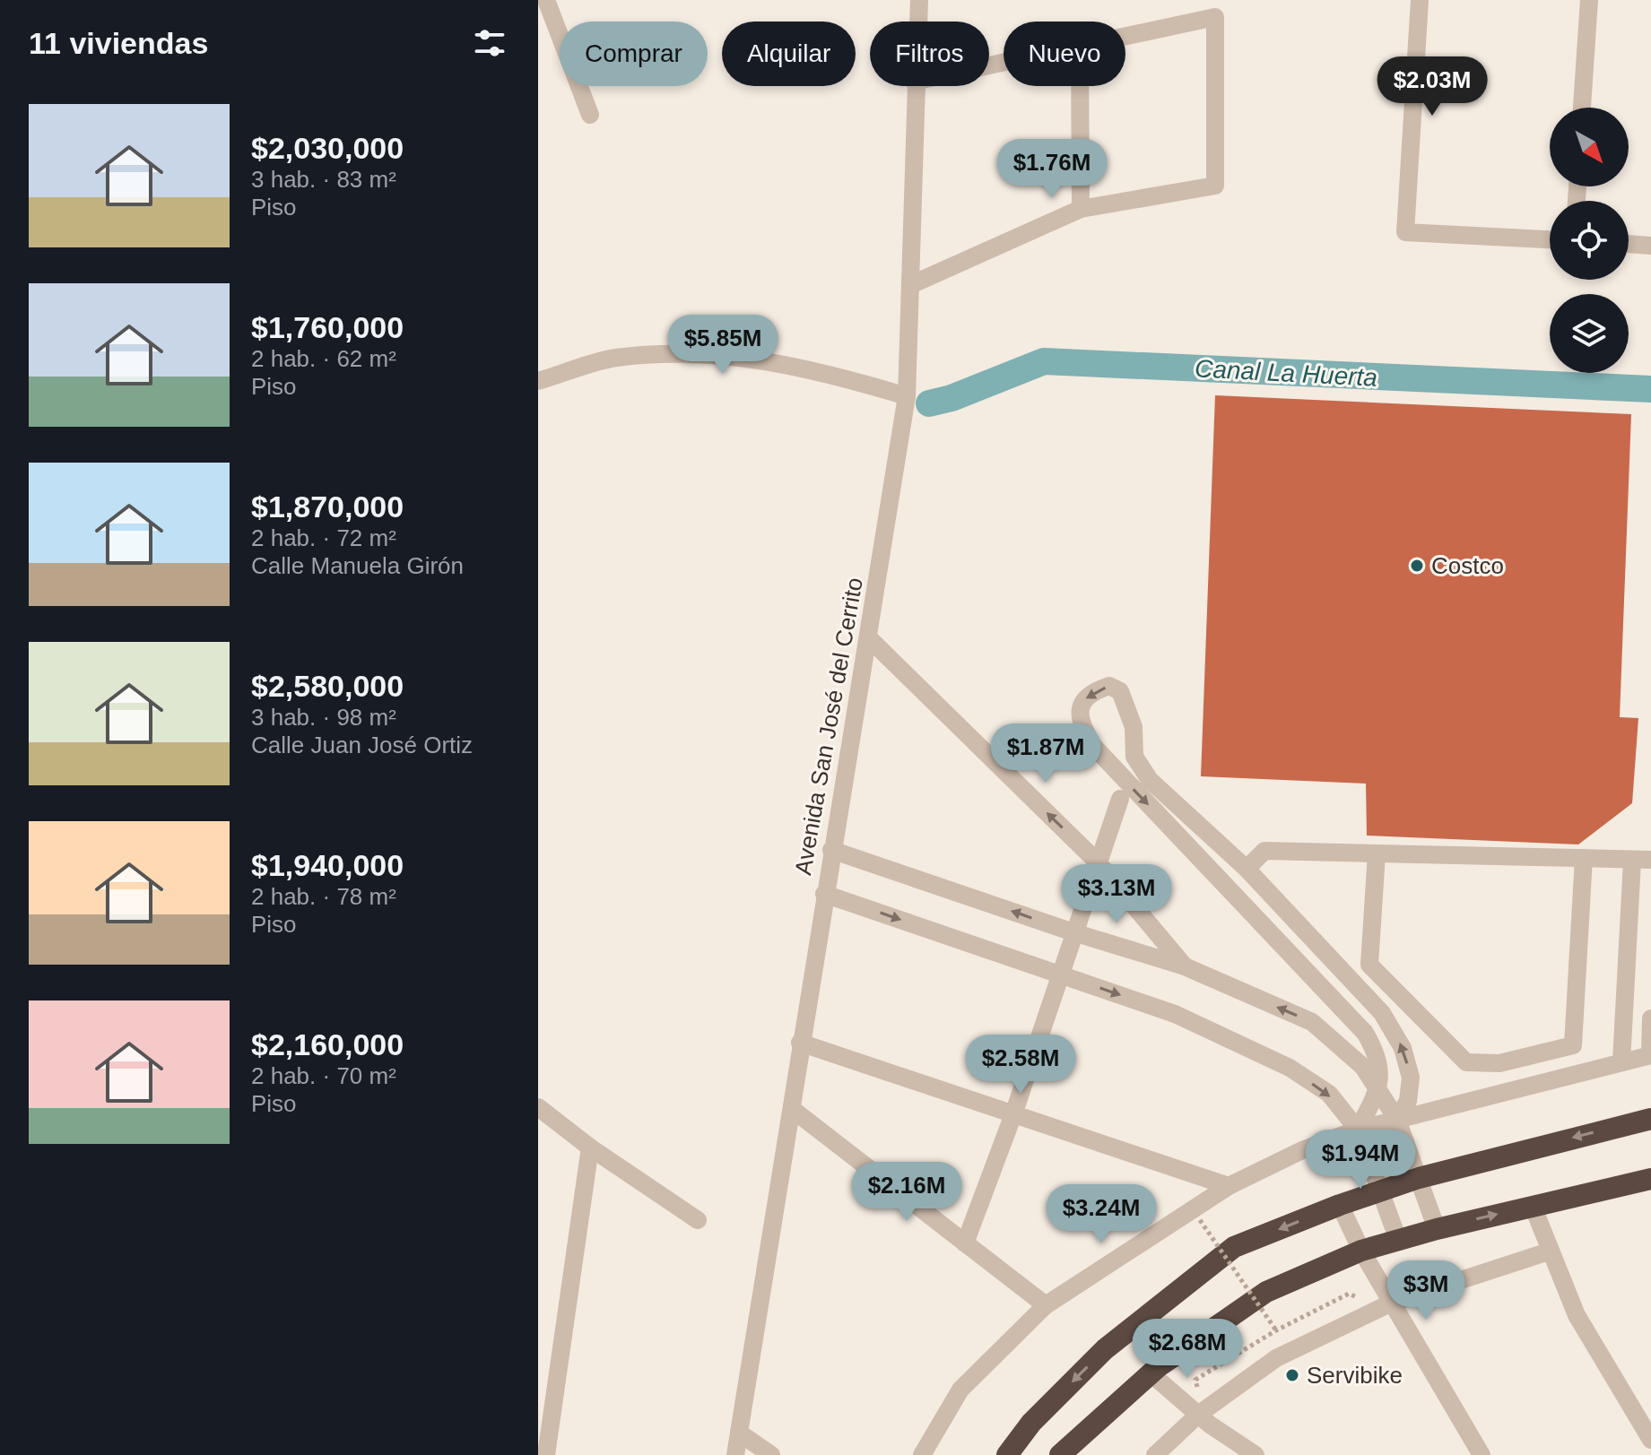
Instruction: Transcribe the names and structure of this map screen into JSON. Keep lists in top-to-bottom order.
{
  "streets": {
    "street": ["Avenida San José del Cerrito"]
  },
  "water": ["Canal La Huerta"],
  "places": ["Costco", "Servibike"],
  "north": "bottom right",
  "page": {
    "heading": "11 viviendas",
    "chip": [
      "Comprar",
      "Alquilar",
      "Filtros",
      "Nuevo"
    ],
    "price": [
      "$2.03M",
      "$1.76M",
      "$5.85M",
      "$1.87M",
      "$3.13M",
      "$2.58M",
      "$1.94M",
      "$2.16M",
      "$3.24M",
      "$3M",
      "$2.68M"
    ],
    "list": [
      {
        "name": "$2,030,000",
        "note": "3 hab. · 83 m² · Piso"
      },
      {
        "name": "$1,760,000",
        "note": "2 hab. · 62 m² · Piso"
      },
      {
        "name": "$1,870,000",
        "note": "2 hab. · 72 m² · Calle Manuela Girón"
      },
      {
        "name": "$2,580,000",
        "note": "3 hab. · 98 m² · Calle Juan José Ortiz"
      },
      {
        "name": "$1,940,000",
        "note": "2 hab. · 78 m² · Piso"
      },
      {
        "name": "$2,160,000",
        "note": "2 hab. · 70 m² · Piso"
      }
    ]
  }
}
